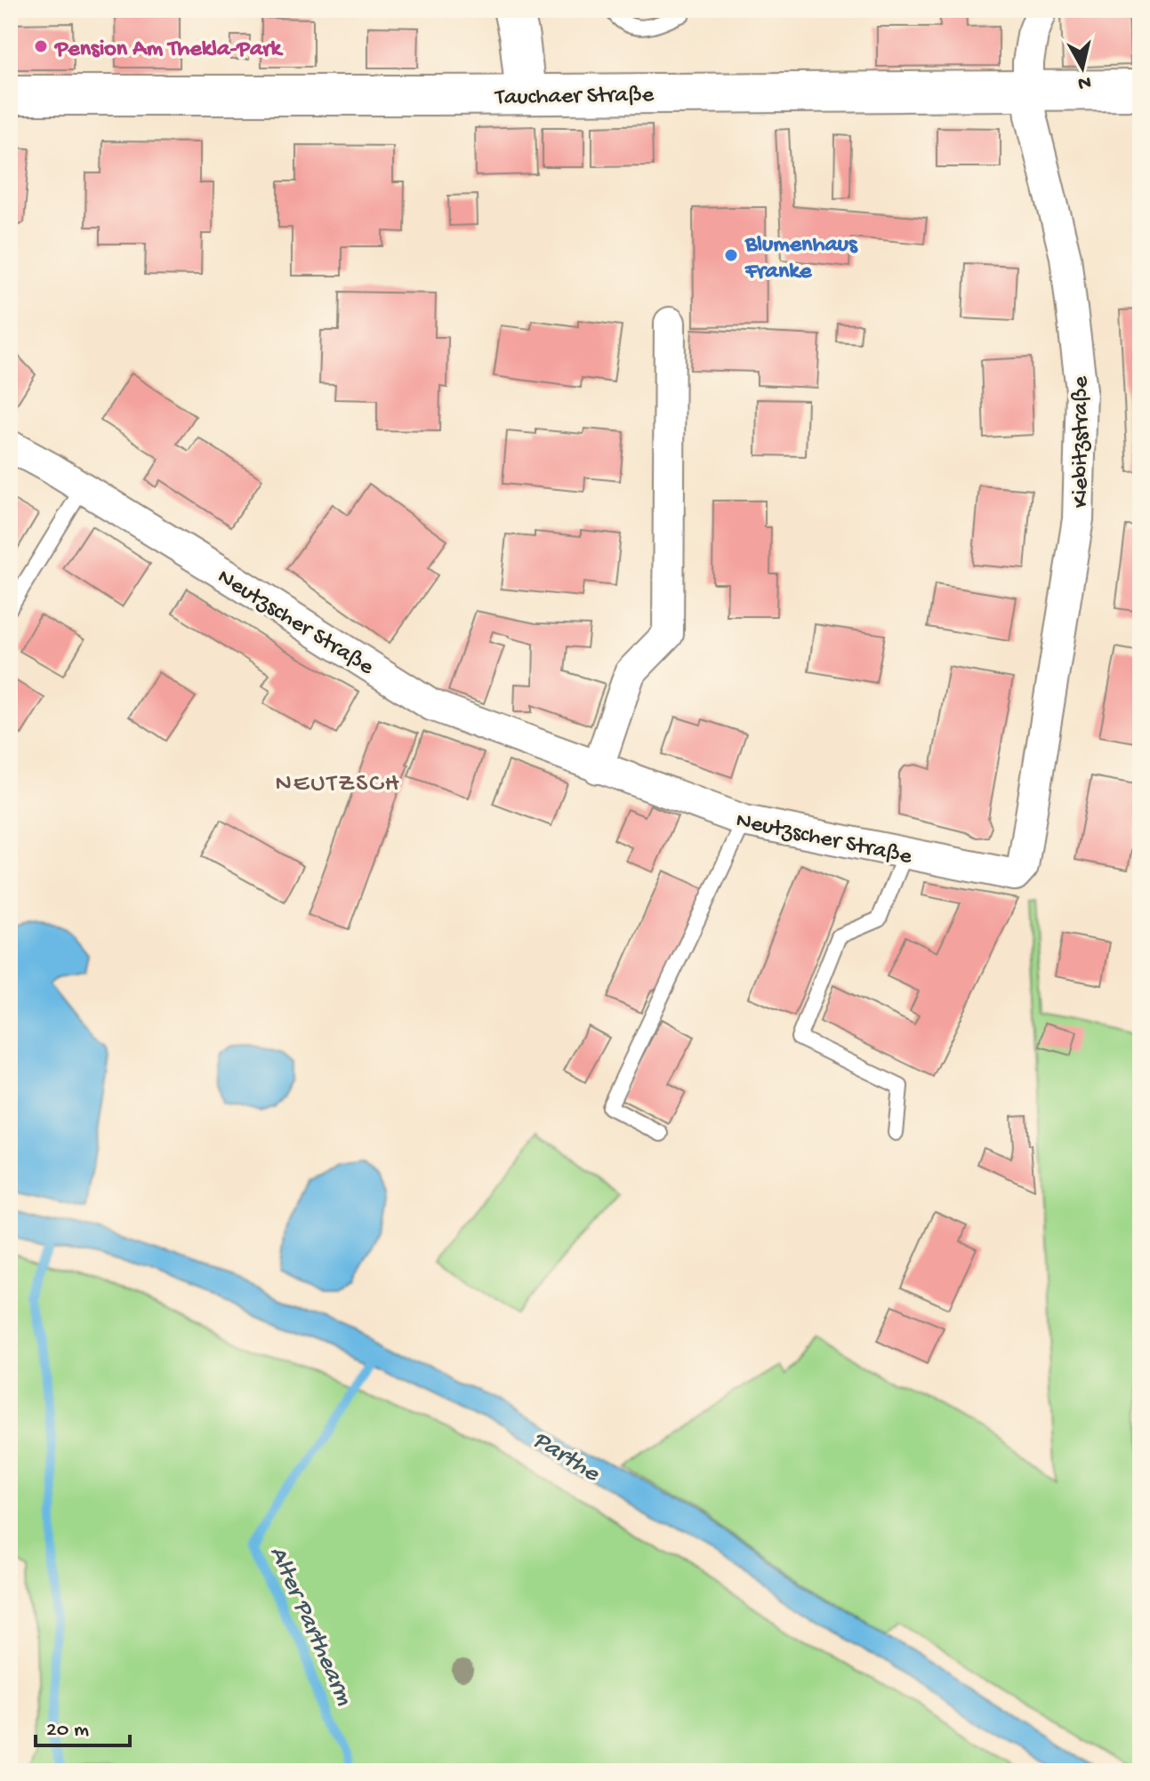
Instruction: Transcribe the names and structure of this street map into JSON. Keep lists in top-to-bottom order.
{
  "streets": {
    "main road": ["Tauchaer Straße"],
    "street": ["Kiebitzstraße", "Neutzscher Straße"]
  },
  "crossings": [
    ["Tauchaer Straße", "Kiebitzstraße"],
    ["Kiebitzstraße", "Neutzscher Straße"]
  ],
  "districts": ["NEUTZSCH"],
  "water": ["Parthe", "Alter Parthearm"],
  "places": ["Pension Am Thekla-Park", "Blumenhaus Franke"],
  "scale_bar": "20 m",
  "north": "bottom"
}
